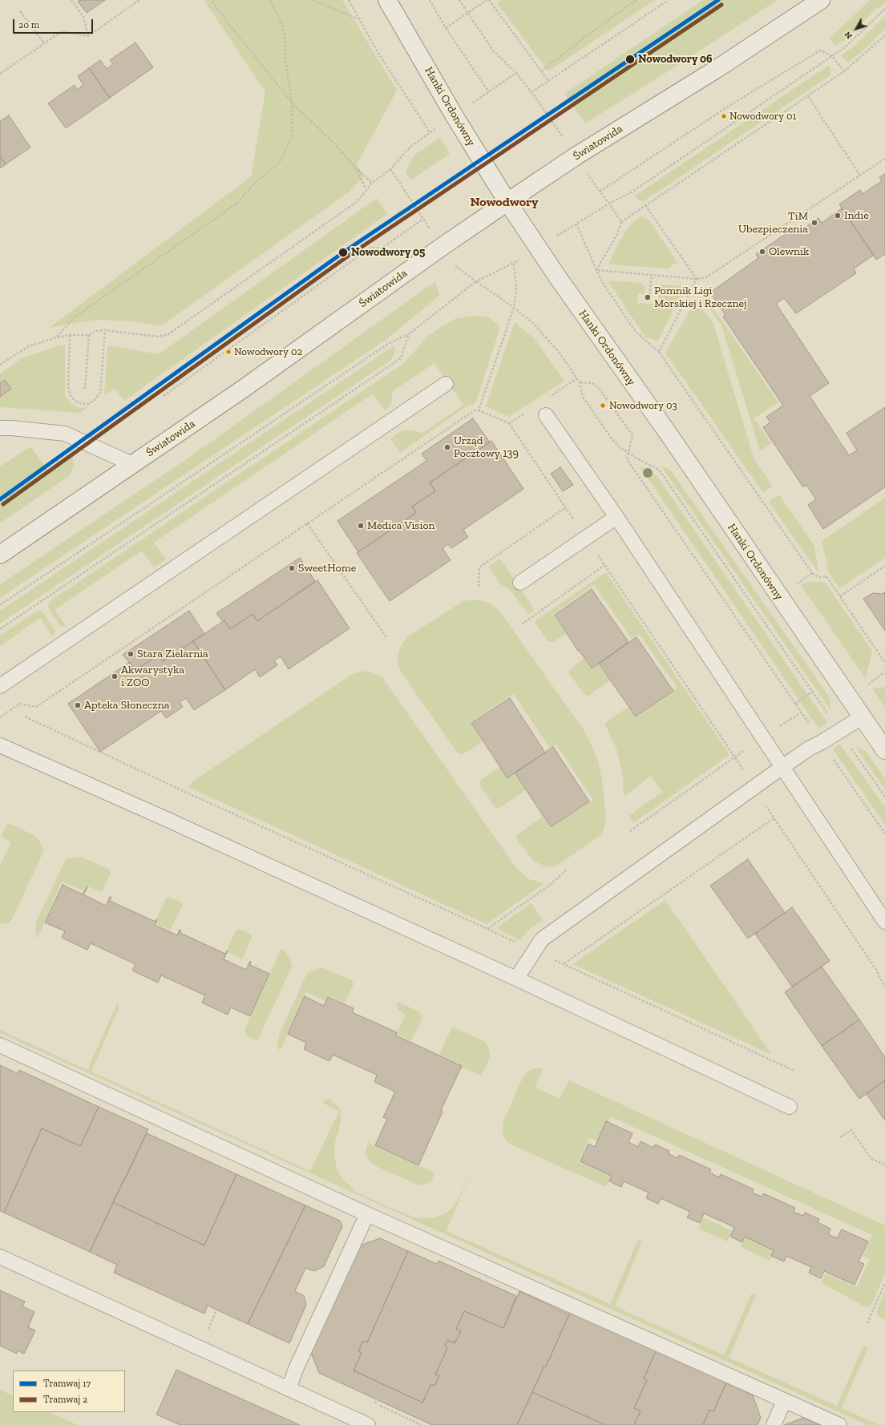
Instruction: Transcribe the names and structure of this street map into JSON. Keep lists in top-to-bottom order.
{
  "streets": {
    "street": ["Hanki Ordonówny", "Światowida"]
  },
  "crossings": [
    ["Hanki Ordonówny", "Światowida"]
  ],
  "districts": ["Nowodwory"],
  "places": [
    "Nowodwory 06",
    "Nowodwory 01",
    "Indie",
    "TiM Ubezpieczenia",
    "Olewnik",
    "Nowodwory 05",
    "Pomnik Ligi Morskiej i Rzecznej",
    "Nowodwory 02",
    "Nowodwory 03",
    "Urząd Pocztowy 139",
    "Medica Vision",
    "SweetHome",
    "Stara Zielarnia",
    "Akwarystyka i ZOO",
    "Apteka Słoneczna"
  ],
  "lines": ["tram line 17", "tram line 2"],
  "legend": ["Tramwaj 17", "Tramwaj 2"],
  "scale_bar": "20 m",
  "north": "bottom left"
}
